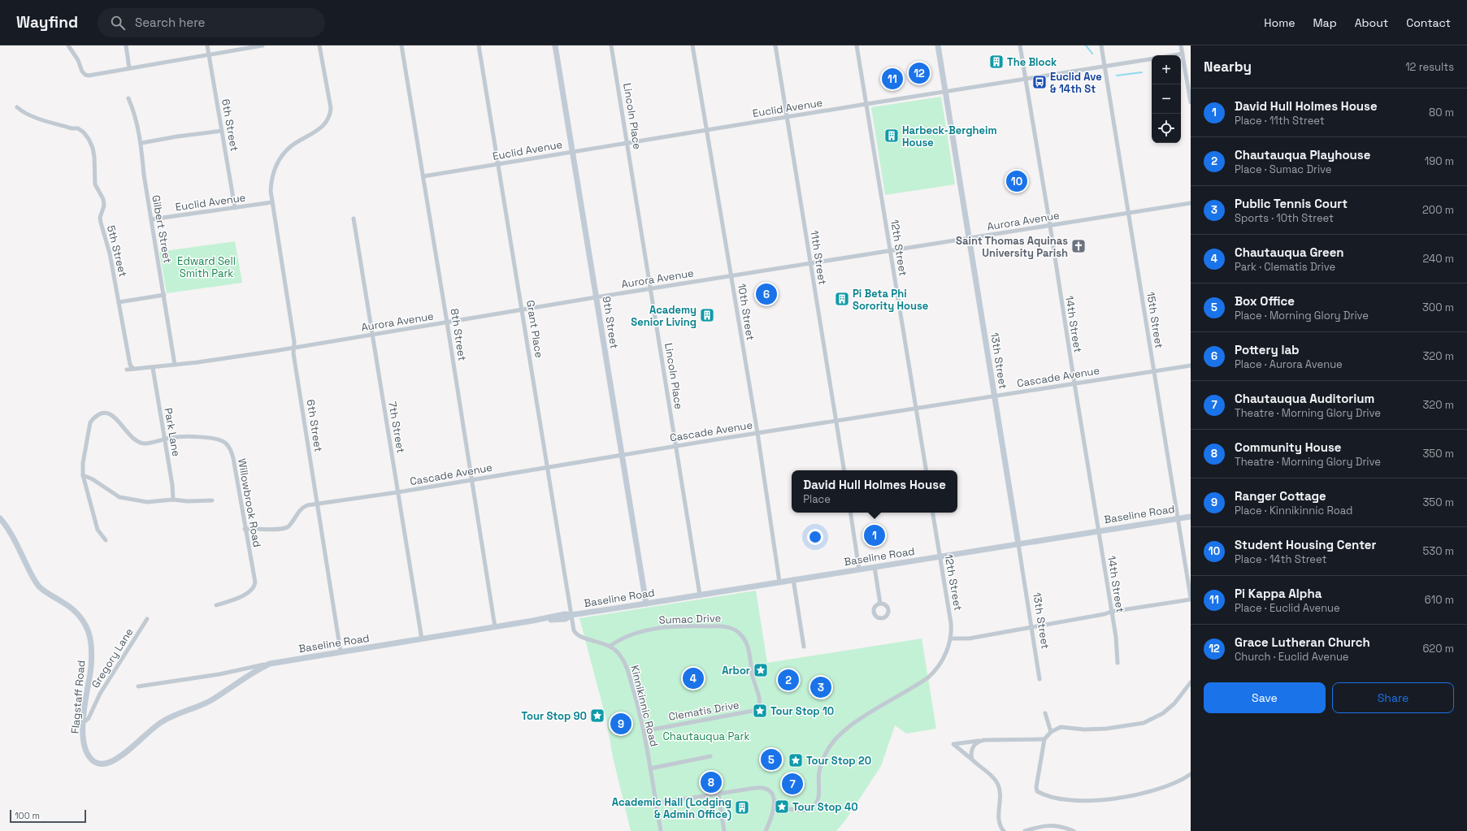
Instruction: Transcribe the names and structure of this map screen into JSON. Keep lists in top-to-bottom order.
{
  "streets": {
    "street": [
      "Euclid Avenue",
      "Lincoln Place",
      "6th Street",
      "Aurora Avenue",
      "Gilbert Street",
      "12th Street",
      "5th Street",
      "11th Street",
      "10th Street",
      "15th Street",
      "9th Street",
      "14th Street",
      "Grant Place",
      "8th Street",
      "13th Street",
      "Cascade Avenue",
      "7th Street",
      "Park Lane",
      "Willowbrook Road",
      "Baseline Road",
      "Sumac Drive",
      "Gregory Lane",
      "Flagstaff Road",
      "Kinnikinnic Road",
      "Clematis Drive"
    ]
  },
  "crossings": [
    ["Euclid Avenue", "Lincoln Place"],
    ["Euclid Avenue", "6th Street"],
    ["Euclid Avenue", "Gilbert Street"],
    ["Euclid Avenue", "12th Street"],
    ["Euclid Avenue", "11th Street"],
    ["Euclid Avenue", "10th Street"],
    ["Euclid Avenue", "15th Street"],
    ["Euclid Avenue", "9th Street"],
    ["Euclid Avenue", "14th Street"],
    ["Euclid Avenue", "Grant Place"],
    ["Euclid Avenue", "8th Street"],
    ["Euclid Avenue", "13th Street"],
    ["Lincoln Place", "Aurora Avenue"],
    ["Lincoln Place", "Cascade Avenue"],
    ["Lincoln Place", "Baseline Road"],
    ["6th Street", "Aurora Avenue"],
    ["6th Street", "Cascade Avenue"],
    ["6th Street", "Baseline Road"],
    ["Aurora Avenue", "Gilbert Street"],
    ["Aurora Avenue", "12th Street"],
    ["Aurora Avenue", "5th Street"],
    ["Aurora Avenue", "11th Street"],
    ["Aurora Avenue", "10th Street"],
    ["Aurora Avenue", "15th Street"],
    ["Aurora Avenue", "9th Street"],
    ["Aurora Avenue", "14th Street"],
    ["Aurora Avenue", "Grant Place"],
    ["Aurora Avenue", "8th Street"],
    ["Aurora Avenue", "13th Street"],
    ["Aurora Avenue", "7th Street"],
    ["Aurora Avenue", "Park Lane"],
    ["12th Street", "Cascade Avenue"],
    ["12th Street", "Baseline Road"],
    ["11th Street", "Cascade Avenue"],
    ["10th Street", "Cascade Avenue"],
    ["10th Street", "Baseline Road"],
    ["15th Street", "Cascade Avenue"],
    ["15th Street", "Baseline Road"],
    ["9th Street", "Cascade Avenue"],
    ["9th Street", "Baseline Road"],
    ["14th Street", "Cascade Avenue"],
    ["14th Street", "Baseline Road"],
    ["Grant Place", "Cascade Avenue"],
    ["Grant Place", "Baseline Road"],
    ["Grant Place", "Kinnikinnic Road"],
    ["8th Street", "Cascade Avenue"],
    ["8th Street", "Baseline Road"],
    ["13th Street", "Cascade Avenue"],
    ["13th Street", "Baseline Road"],
    ["Cascade Avenue", "7th Street"],
    ["Cascade Avenue", "Willowbrook Road"],
    ["7th Street", "Baseline Road"],
    ["Park Lane", "Willowbrook Road"],
    ["Baseline Road", "Flagstaff Road"],
    ["Baseline Road", "Kinnikinnic Road"],
    ["Sumac Drive", "Kinnikinnic Road"],
    ["Sumac Drive", "Clematis Drive"],
    ["Gregory Lane", "Flagstaff Road"],
    ["Kinnikinnic Road", "Clematis Drive"]
  ],
  "parks": ["Edward Sell Smith Park", "Chautauqua Park"],
  "places": {
    "building": [
      "The Block",
      "Harbeck-Bergheim House",
      "Pi Beta Phi Sorority House",
      "Academy Senior Living",
      "Academic Hall (Lodging & Admin Office)"
    ],
    "bus stop": ["Euclid Ave & 14th St"],
    "church": ["Saint Thomas Aquinas University Parish"],
    "place": [
      "Arbor",
      "Tour Stop 10",
      "Tour Stop 90",
      "Tour Stop 20",
      "Tour Stop 40"
    ]
  },
  "scale_bar": "100 m",
  "page": {
    "header": "Wayfind",
    "search": "Search here",
    "nav": [
      "Home",
      "Map",
      "About",
      "Contact"
    ],
    "heading": ["Nearby", "12 results"],
    "map_buttons": ["+", "−"],
    "pins": [
      "12",
      "11",
      "10",
      "6",
      "1",
      "4",
      "2",
      "3",
      "9",
      "5",
      "8",
      "7"
    ],
    "list": [
      {
        "mark": "1",
        "name": "David Hull Holmes House",
        "note": "Place · 11th Street",
        "value": "80 m"
      },
      {
        "mark": "2",
        "name": "Chautauqua Playhouse",
        "note": "Place · Sumac Drive",
        "value": "190 m"
      },
      {
        "mark": "3",
        "name": "Public Tennis Court",
        "note": "Sports · 10th Street",
        "value": "200 m"
      },
      {
        "mark": "4",
        "name": "Chautauqua Green",
        "note": "Park · Clematis Drive",
        "value": "240 m"
      },
      {
        "mark": "5",
        "name": "Box Office",
        "note": "Place · Morning Glory Drive",
        "value": "300 m"
      },
      {
        "mark": "6",
        "name": "Pottery lab",
        "note": "Place · Aurora Avenue",
        "value": "320 m"
      },
      {
        "mark": "7",
        "name": "Chautauqua Auditorium",
        "note": "Theatre · Morning Glory Drive",
        "value": "320 m"
      },
      {
        "mark": "8",
        "name": "Community House",
        "note": "Theatre · Morning Glory Drive",
        "value": "350 m"
      },
      {
        "mark": "9",
        "name": "Ranger Cottage",
        "note": "Place · Kinnikinnic Road",
        "value": "350 m"
      },
      {
        "mark": "10",
        "name": "Student Housing Center",
        "note": "Place · 14th Street",
        "value": "530 m"
      },
      {
        "mark": "11",
        "name": "Pi Kappa Alpha",
        "note": "Place · Euclid Avenue",
        "value": "610 m"
      },
      {
        "mark": "12",
        "name": "Grace Lutheran Church",
        "note": "Church · Euclid Avenue",
        "value": "620 m"
      }
    ],
    "popup": ["David Hull Holmes House", "Place"],
    "buttons": ["Save", "Share"],
    "scale": "100 m"
  }
}
